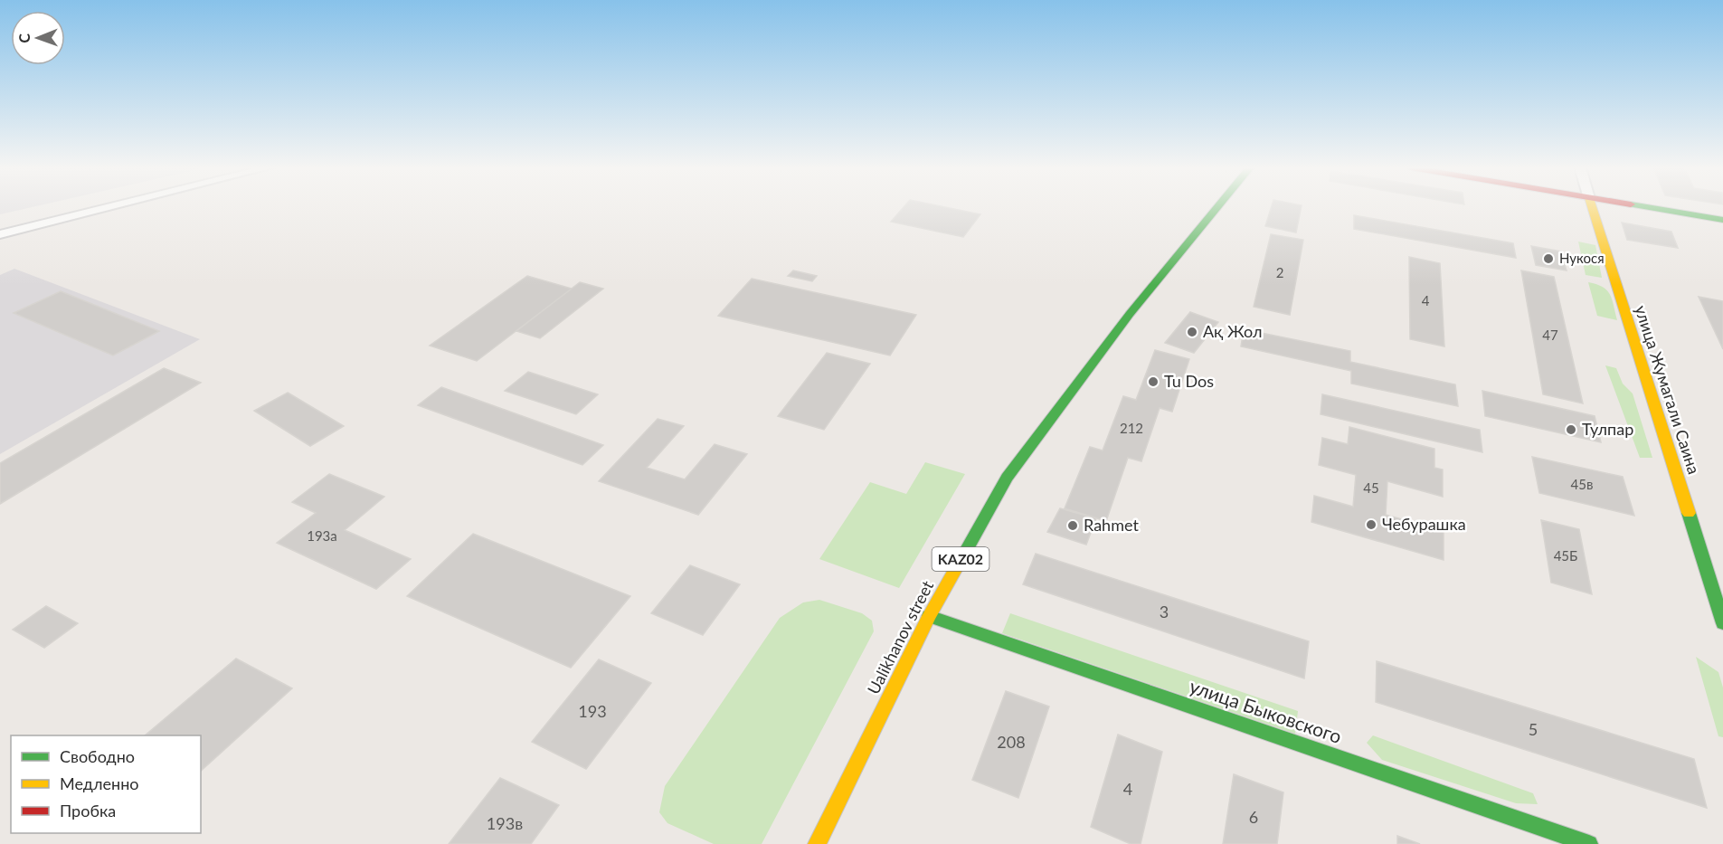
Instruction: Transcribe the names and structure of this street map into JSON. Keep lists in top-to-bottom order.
{
  "streets": {
    "main road": [
      "улица Жумагали Саина",
      "KАZ02",
      "Ualikhanov street",
      "улица Быковского"
    ]
  },
  "crossings": [
    ["Ualikhanov street", "улица Быковского"]
  ],
  "places": [
    "Нукося",
    "Ақ Жол",
    "Tu Dos",
    "Тулпар",
    "Чебурашка",
    "Rahmet"
  ],
  "house_numbers": [
    "2",
    "4",
    "47",
    "212",
    "45в",
    "45",
    "193а",
    "45Б",
    "3",
    "193",
    "5",
    "208",
    "4",
    "6",
    "193в"
  ],
  "legend": ["Свободно", "Медленно", "Пробка"],
  "north": "left"
}
